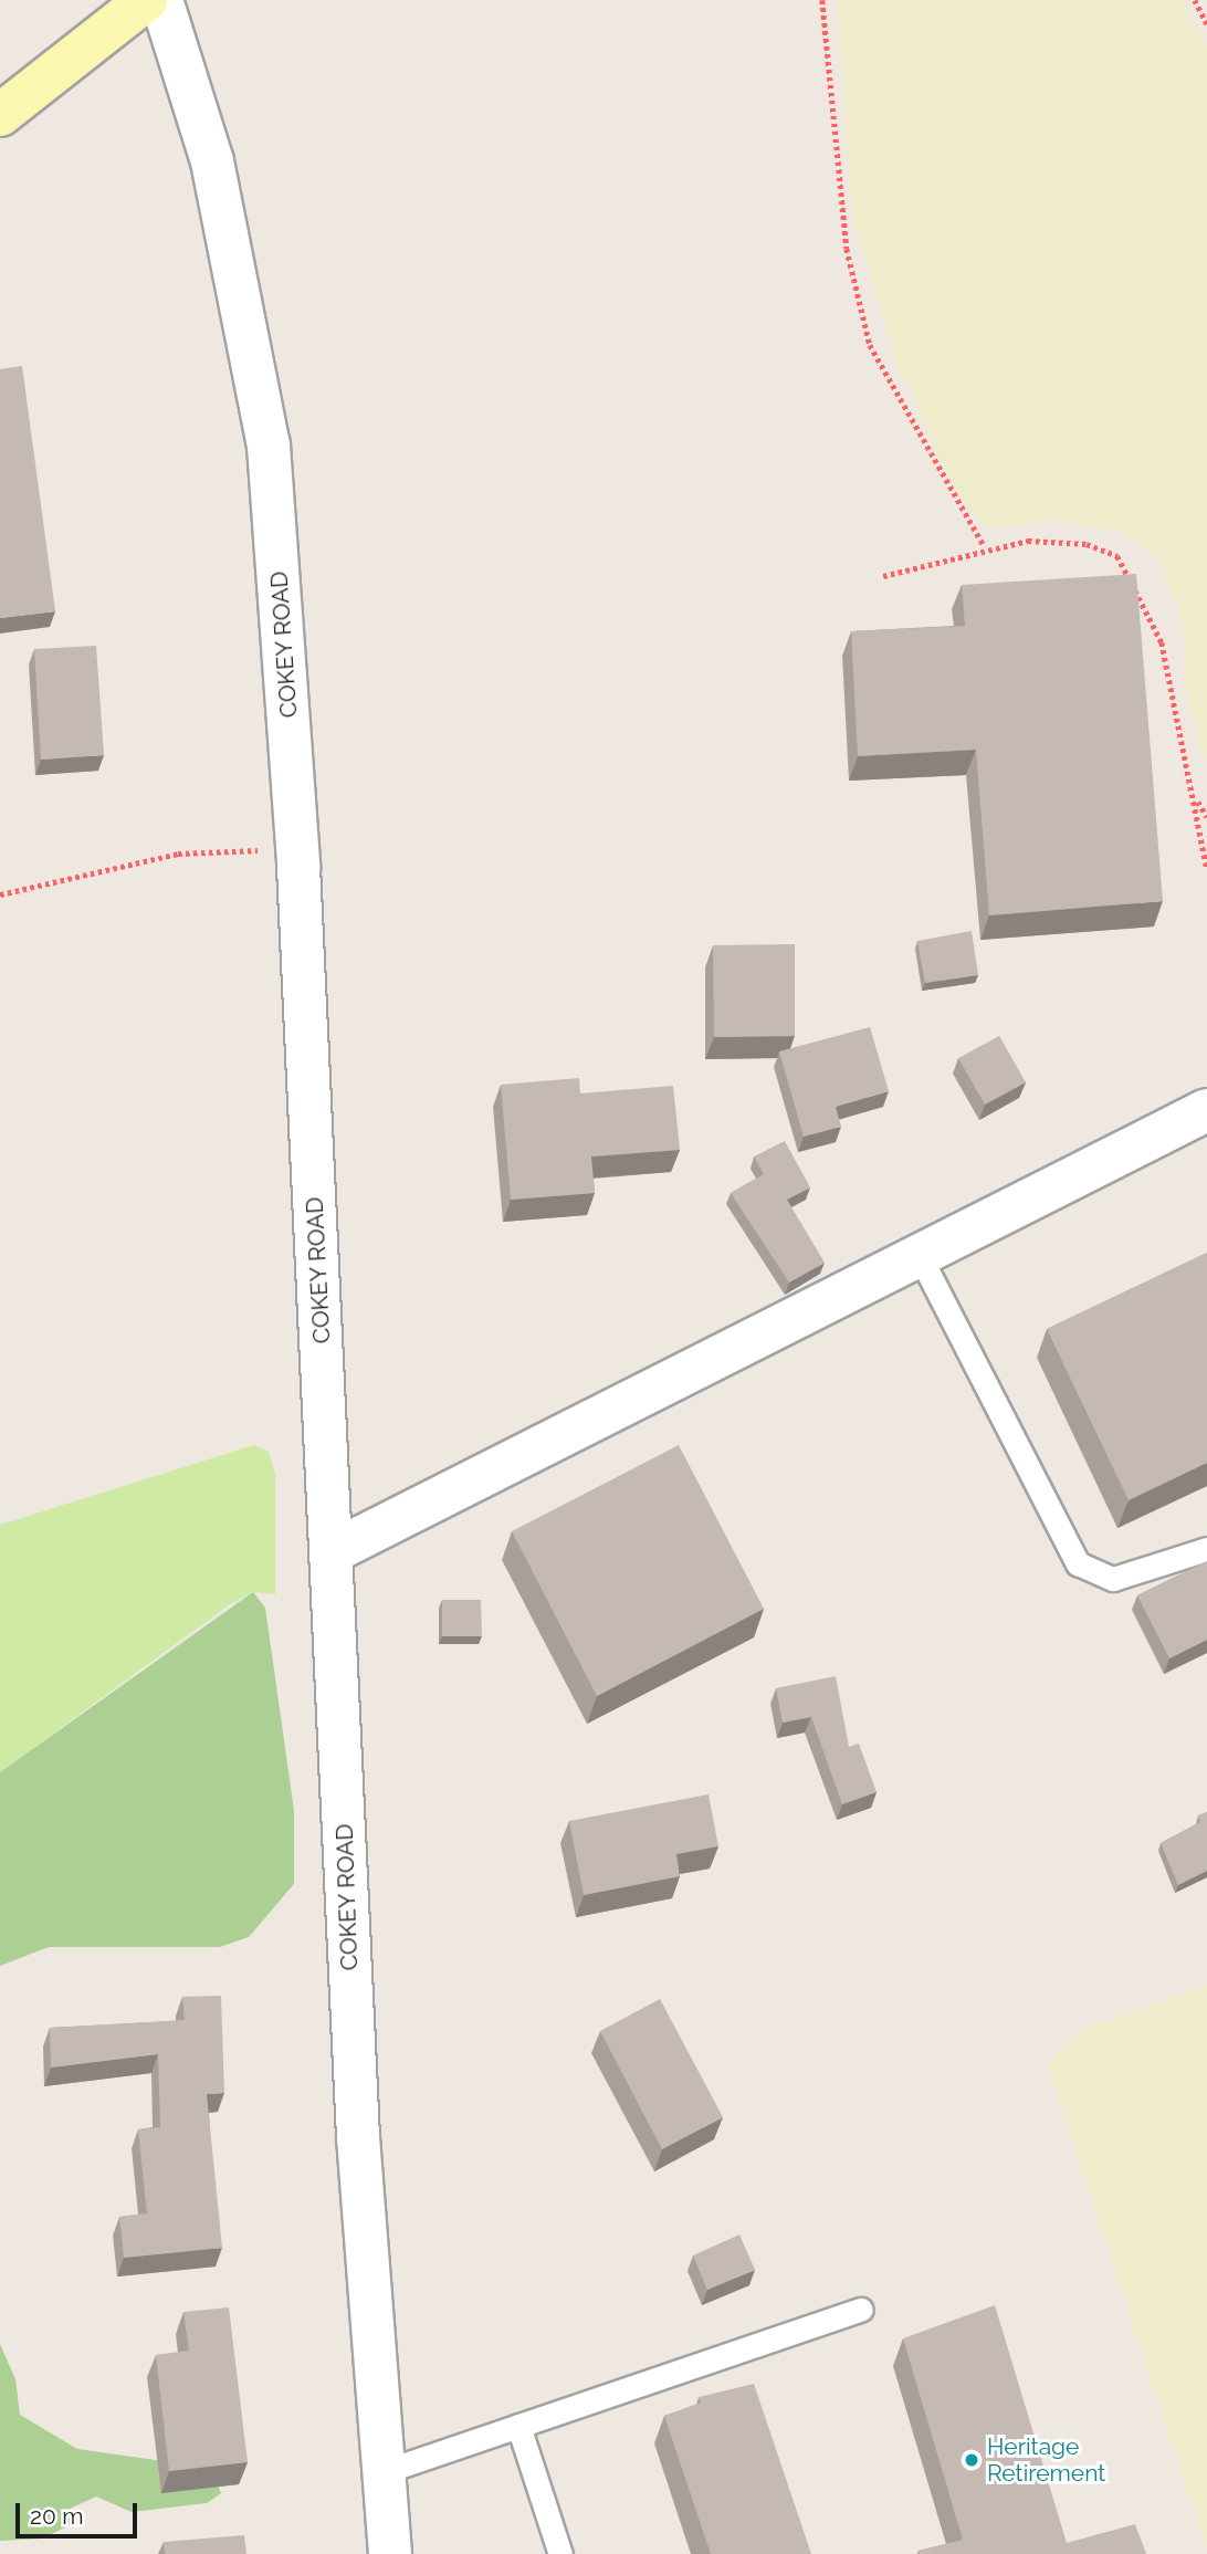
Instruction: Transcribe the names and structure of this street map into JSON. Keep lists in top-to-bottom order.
{
  "streets": {
    "street": ["COKEY ROAD"]
  },
  "places": ["Heritage Retirement"],
  "scale_bar": "20 m"
}
